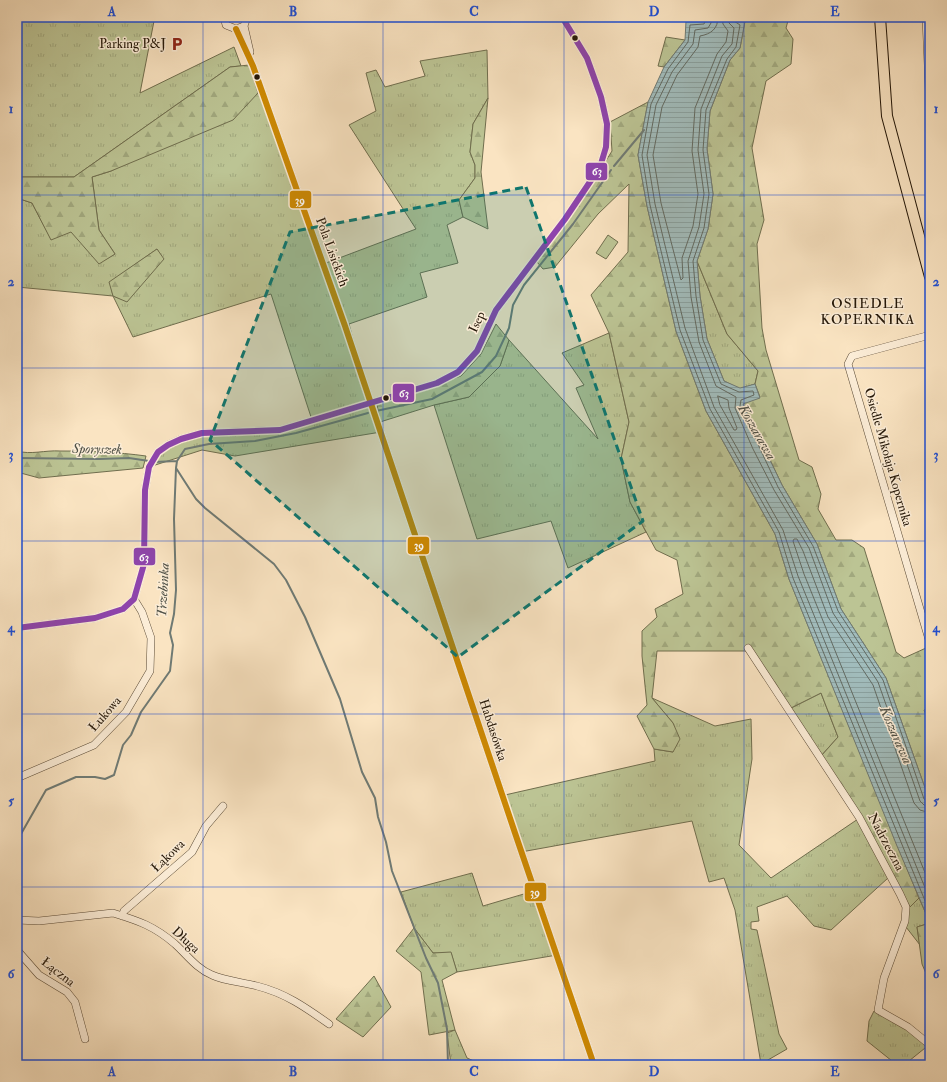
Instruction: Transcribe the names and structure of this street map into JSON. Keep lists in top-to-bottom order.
{
  "streets": {
    "street": [
      "Pola Lisickich",
      "Isep",
      "Osiedle Mikołaja Kopernika",
      "Łukowa",
      "Habdasówka",
      "Nadrzeczna",
      "Łąkowa",
      "Długa",
      "Łączna"
    ]
  },
  "crossings": [
    ["Pola Lisickich", "Isep"],
    ["Pola Lisickich", "Habdasówka"],
    ["Isep", "Łukowa"],
    ["Isep", "Habdasówka"],
    ["Łąkowa", "Długa"]
  ],
  "districts": ["OSIEDLE KOPERNIKA"],
  "water": ["Koszarawa", "Sporyszek", "Trzebinka"],
  "places": {
    "parking": ["Parking P&J"]
  },
  "lines": ["transit line 63", "transit line 39"],
  "grid": {
    "columns": [
      "A",
      "B",
      "C",
      "D",
      "E"
    ],
    "rows": [
      "1",
      "2",
      "3",
      "4",
      "5",
      "6"
    ]
  }
}
